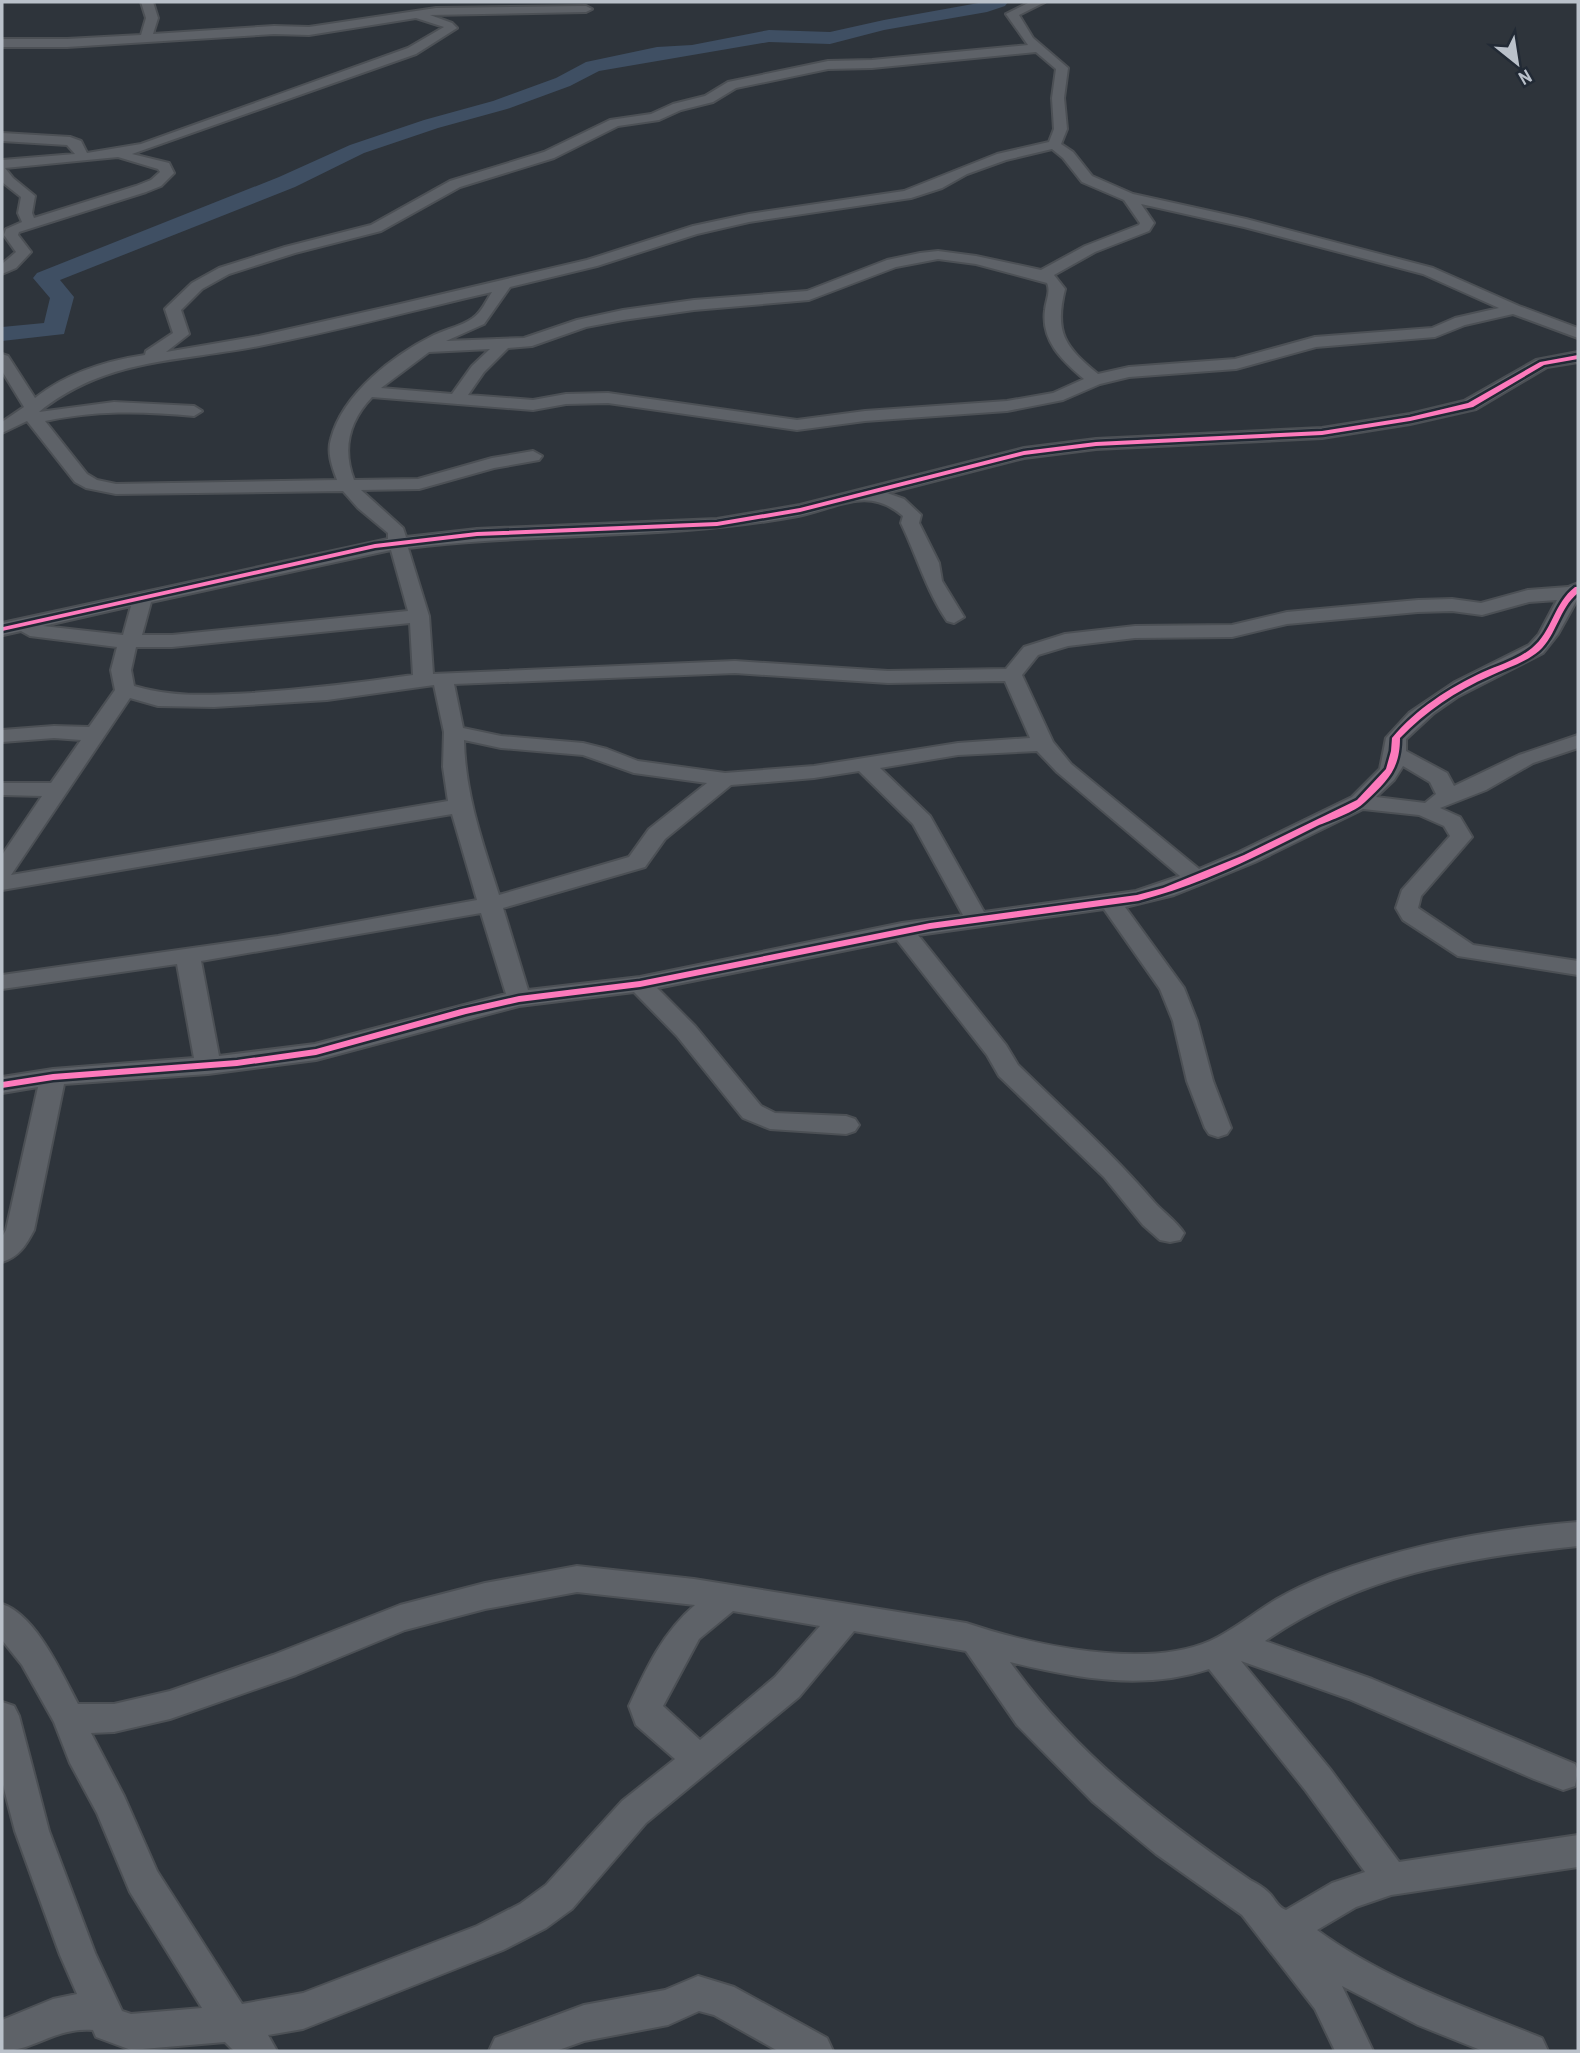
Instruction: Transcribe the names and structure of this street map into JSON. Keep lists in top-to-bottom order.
{
  "north": "bottom right"
}
